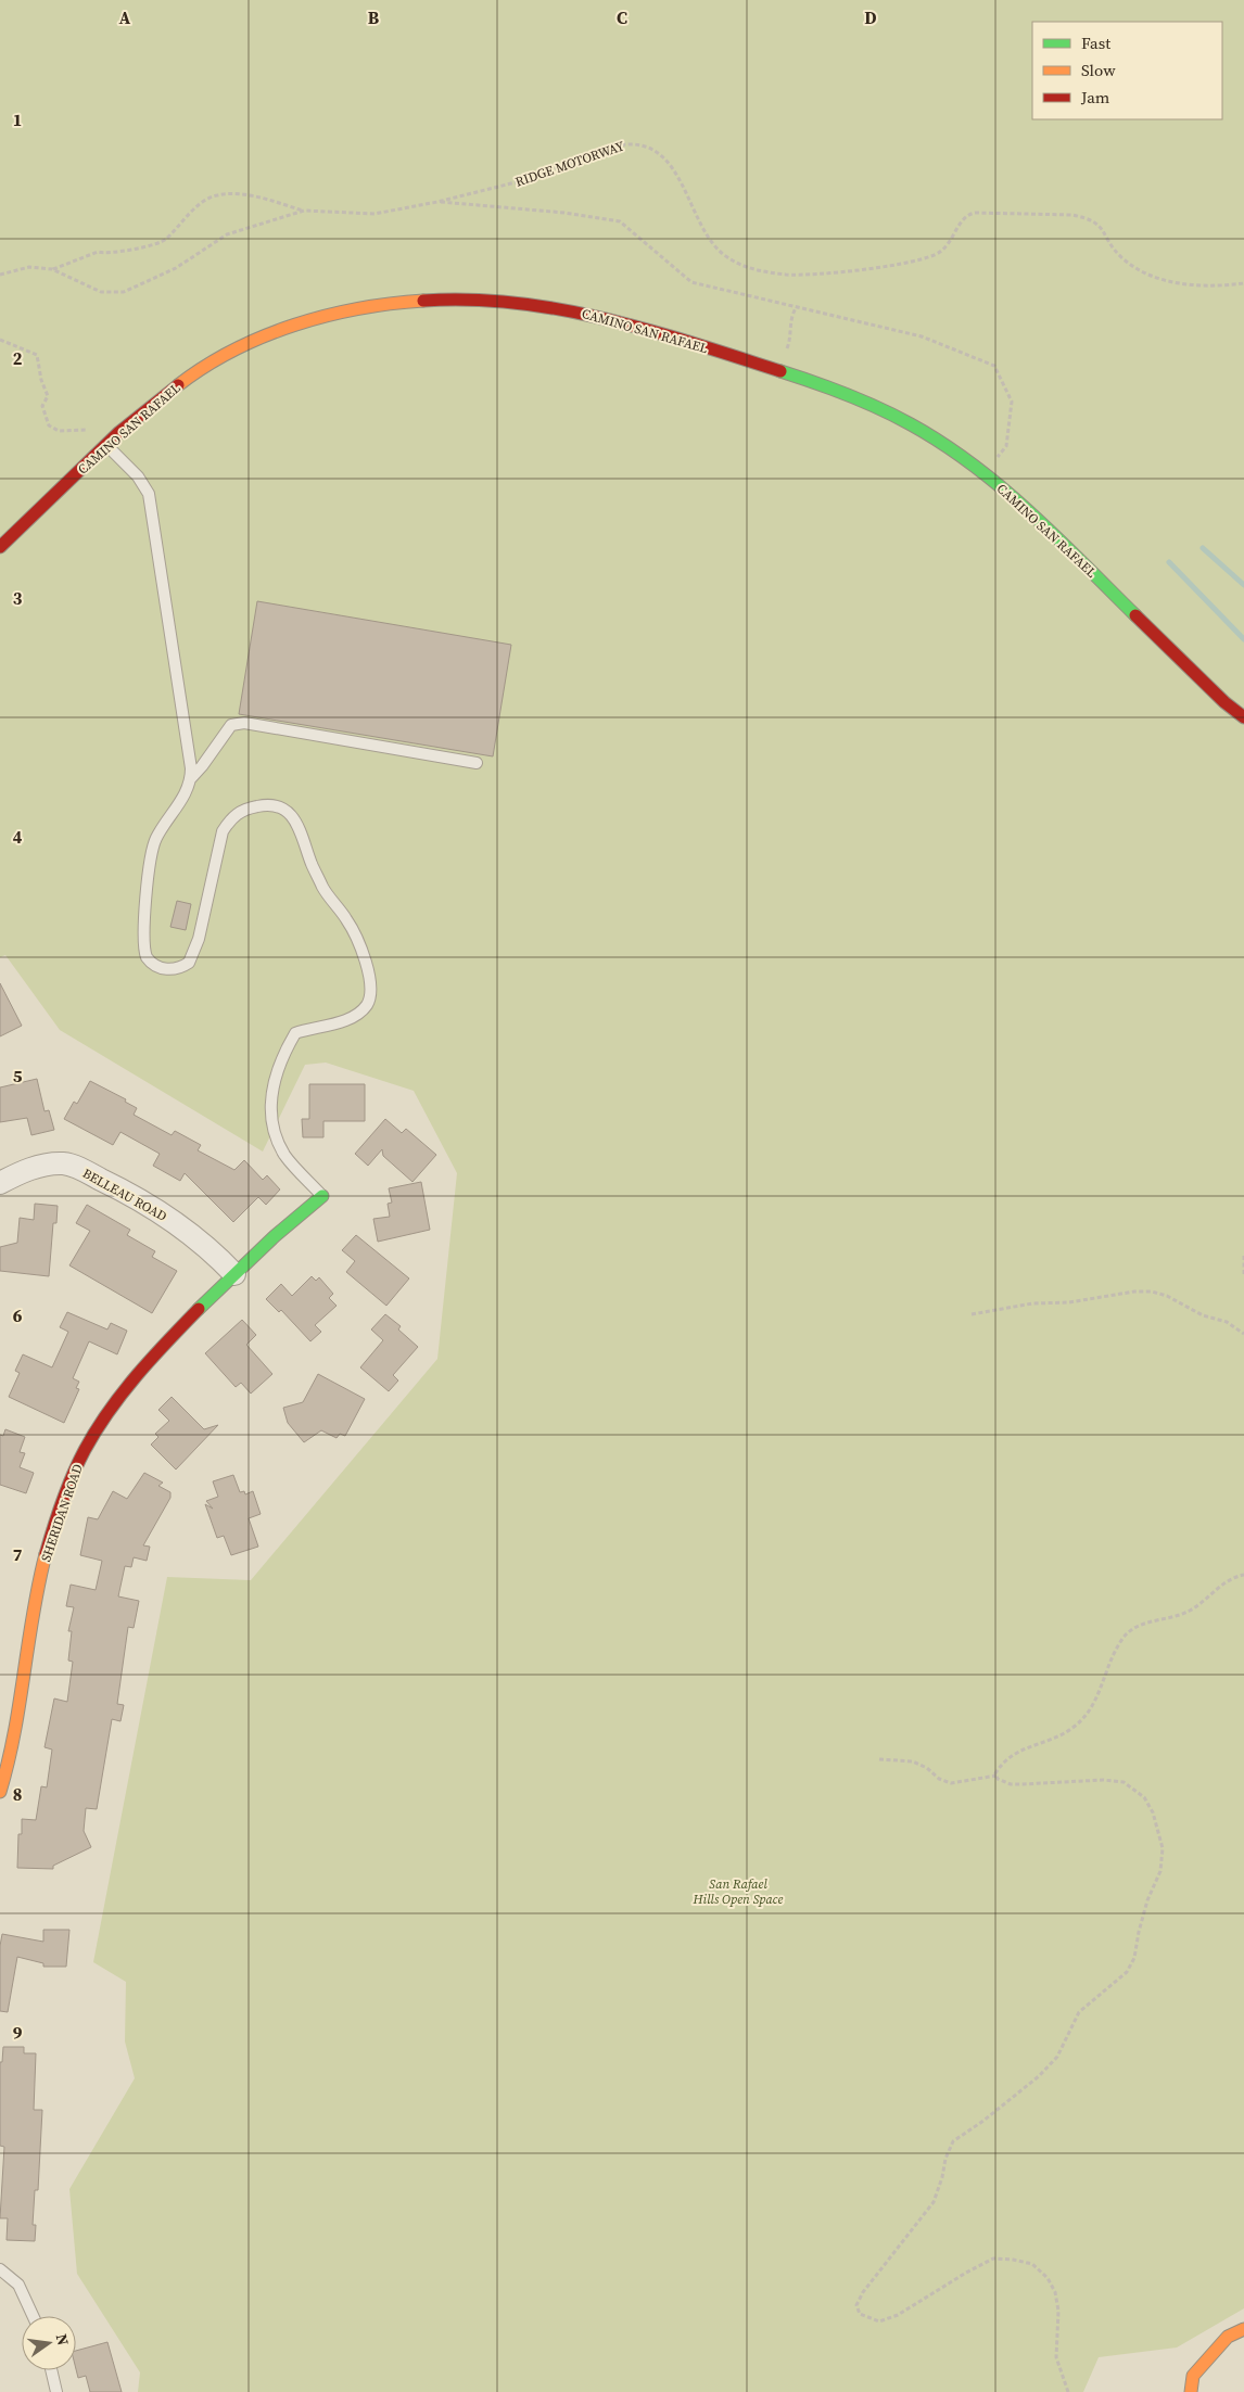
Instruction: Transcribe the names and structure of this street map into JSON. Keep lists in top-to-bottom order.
{
  "streets": {
    "street": ["CAMINO SAN RAFAEL", "BELLEAU ROAD", "SHERIDAN ROAD"],
    "path": ["RIDGE MOTORWAY"]
  },
  "crossings": [
    ["RIDGE MOTORWAY", "CAMINO SAN RAFAEL"],
    ["BELLEAU ROAD", "SHERIDAN ROAD"]
  ],
  "parks": ["San Rafael Hills Open Space"],
  "legend": ["Fast", "Slow", "Jam"],
  "north": "right",
  "grid": {
    "columns": [
      "A",
      "B",
      "C",
      "D"
    ],
    "rows": [
      "1",
      "2",
      "3",
      "4",
      "5",
      "6",
      "7",
      "8",
      "9"
    ]
  }
}
